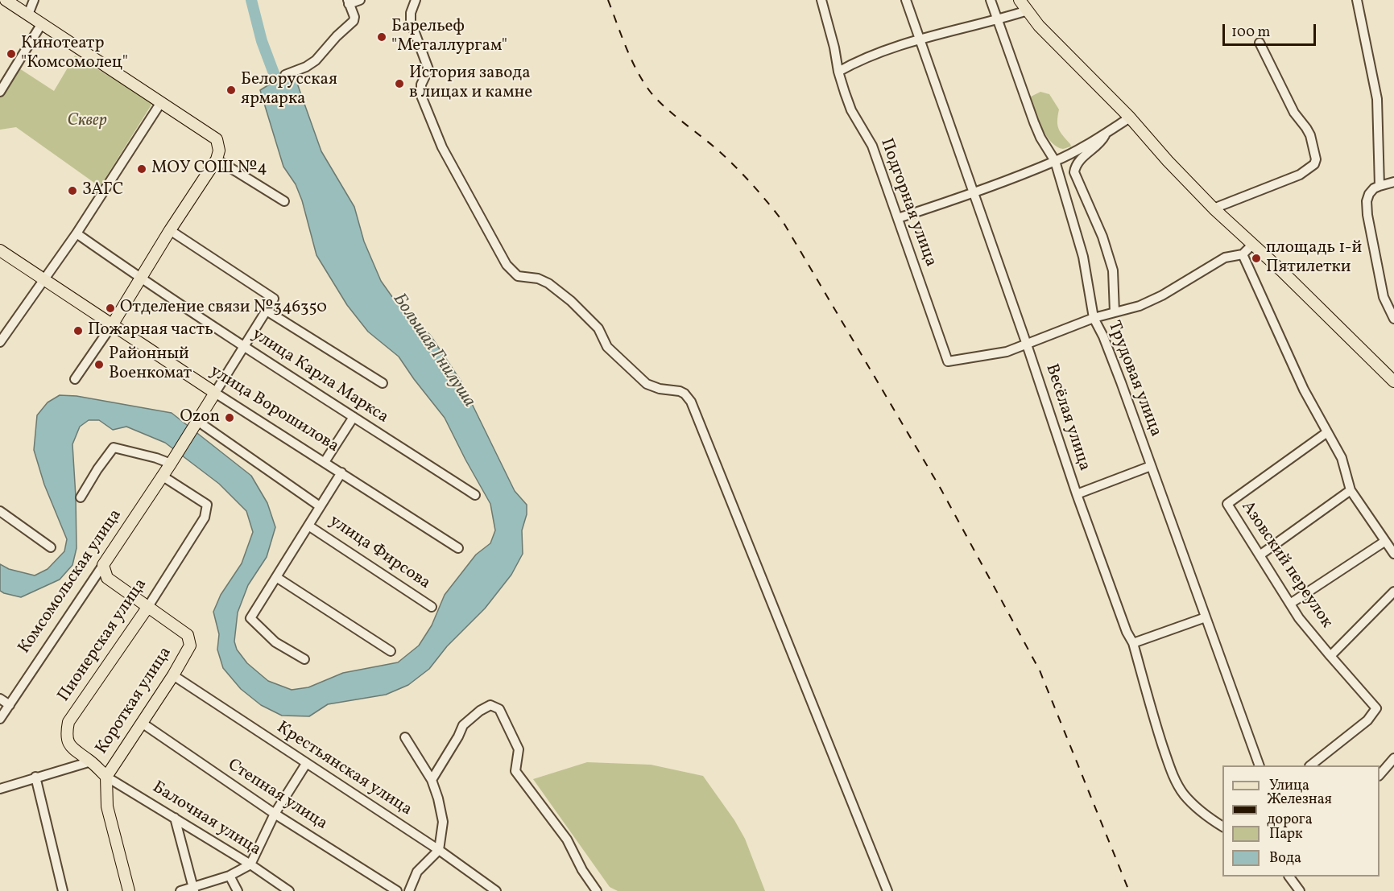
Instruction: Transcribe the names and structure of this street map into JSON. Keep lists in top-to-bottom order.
{
  "streets": {
    "main road": [
      "улица Ворошилова",
      "Комсомольская улица",
      "Пионерская улица",
      "Короткая улица"
    ],
    "street": [
      "Подгорная улица",
      "улица Карла Маркса",
      "Трудовая улица",
      "Весёлая улица",
      "улица Фирсова",
      "Азовский переулок",
      "Крестьянская улица",
      "Степная улица",
      "Балочная улица"
    ]
  },
  "crossings": [
    ["Подгорная улица", "Весёлая улица"],
    ["Комсомольская улица", "Пионерская улица"],
    ["Комсомольская улица", "Короткая улица"],
    ["Пионерская улица", "Короткая улица"],
    ["Пионерская улица", "Балочная улица"],
    ["Короткая улица", "Крестьянская улица"],
    ["Короткая улица", "Степная улица"],
    ["Короткая улица", "Балочная улица"]
  ],
  "water": ["Большая Гнилуша"],
  "parks": ["Сквер"],
  "places": [
    "Барельеф \"Металлургам\"",
    "Кинотеатр \"Комсомолец\"",
    "История завода в лицах и камне",
    "Белорусская ярмарка",
    "МОУ СОШ №4",
    "ЗАГС",
    "площадь 1-й Пятилетки",
    "Отделение связи №346350",
    "Пожарная часть",
    "Районный Военкомат",
    "Ozon"
  ],
  "legend": [
    "Улица",
    "Железная дорога",
    "Парк",
    "Вода"
  ],
  "scale_bar": "100 m"
}
